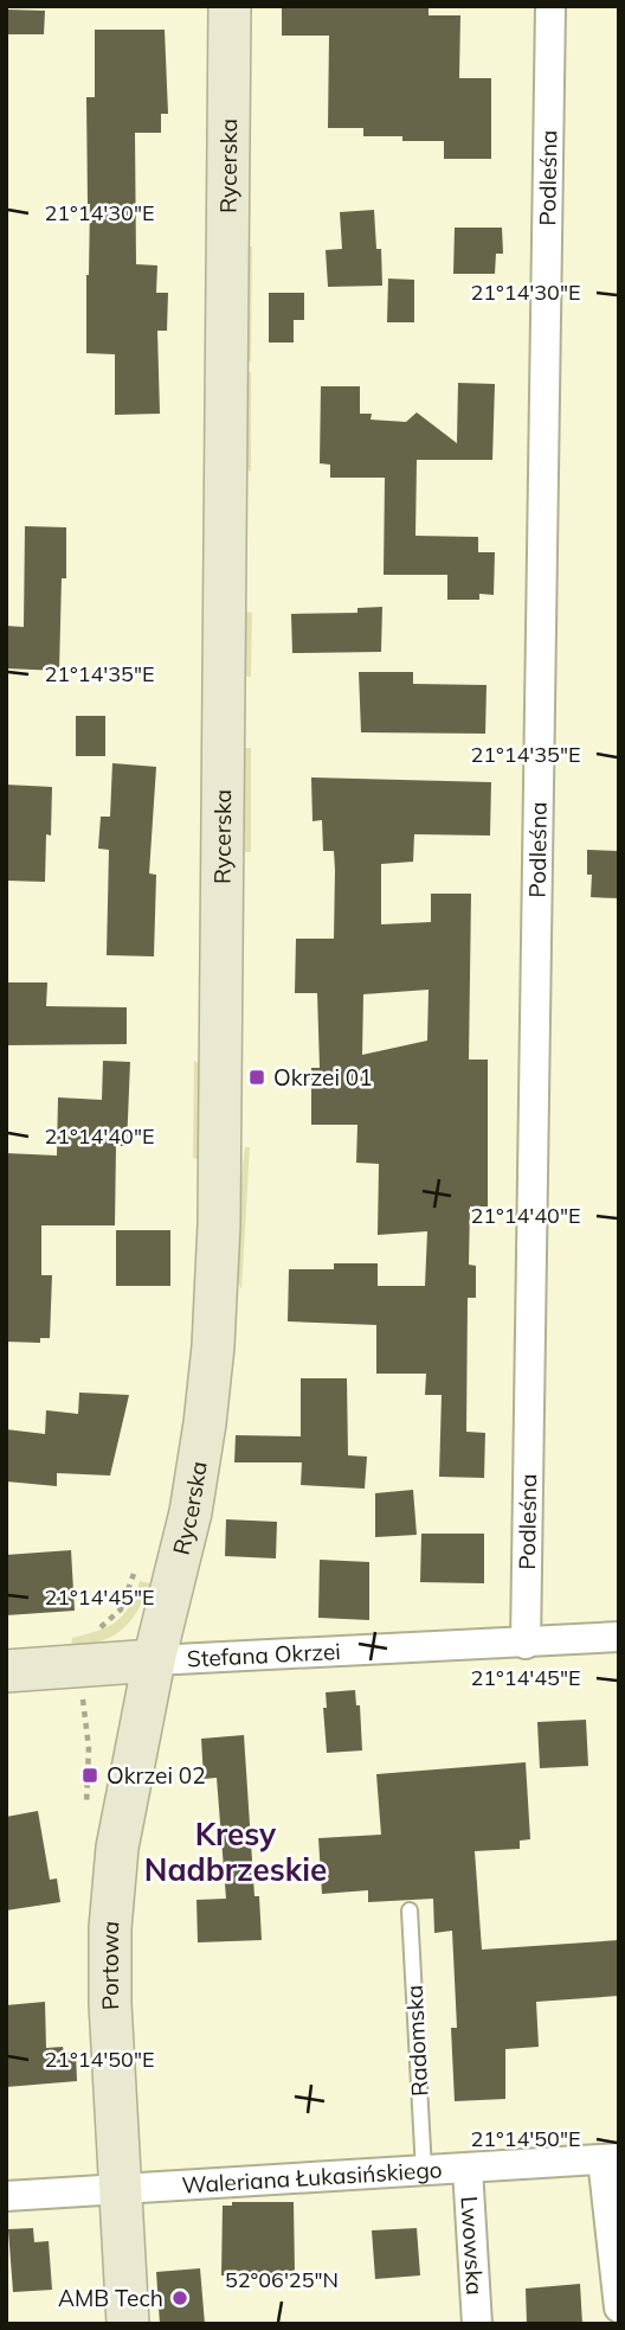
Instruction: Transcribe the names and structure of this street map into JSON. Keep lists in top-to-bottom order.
{
  "streets": {
    "street": [
      "Rycerska",
      "Podleśna",
      "Stefana Okrzei",
      "Portowa",
      "Waleriana Łukasińskiego",
      "Lwowska"
    ],
    "lane": ["Radomska"]
  },
  "crossings": [
    ["Rycerska", "Stefana Okrzei"],
    ["Rycerska", "Portowa"],
    ["Podleśna", "Stefana Okrzei"],
    ["Stefana Okrzei", "Portowa"],
    ["Portowa", "Waleriana Łukasińskiego"],
    ["Radomska", "Waleriana Łukasińskiego"],
    ["Waleriana Łukasińskiego", "Lwowska"]
  ],
  "districts": ["Kresy Nadbrzeskie"],
  "places": {
    "transit": ["Okrzei 01", "Okrzei 02"],
    "other": ["AMB Tech"]
  },
  "coordinates": [
    "21°14'30\"E",
    "21°14'35\"E",
    "21°14'40\"E",
    "21°14'45\"E",
    "21°14'50\"E",
    "52°06'25\"N"
  ]
}
